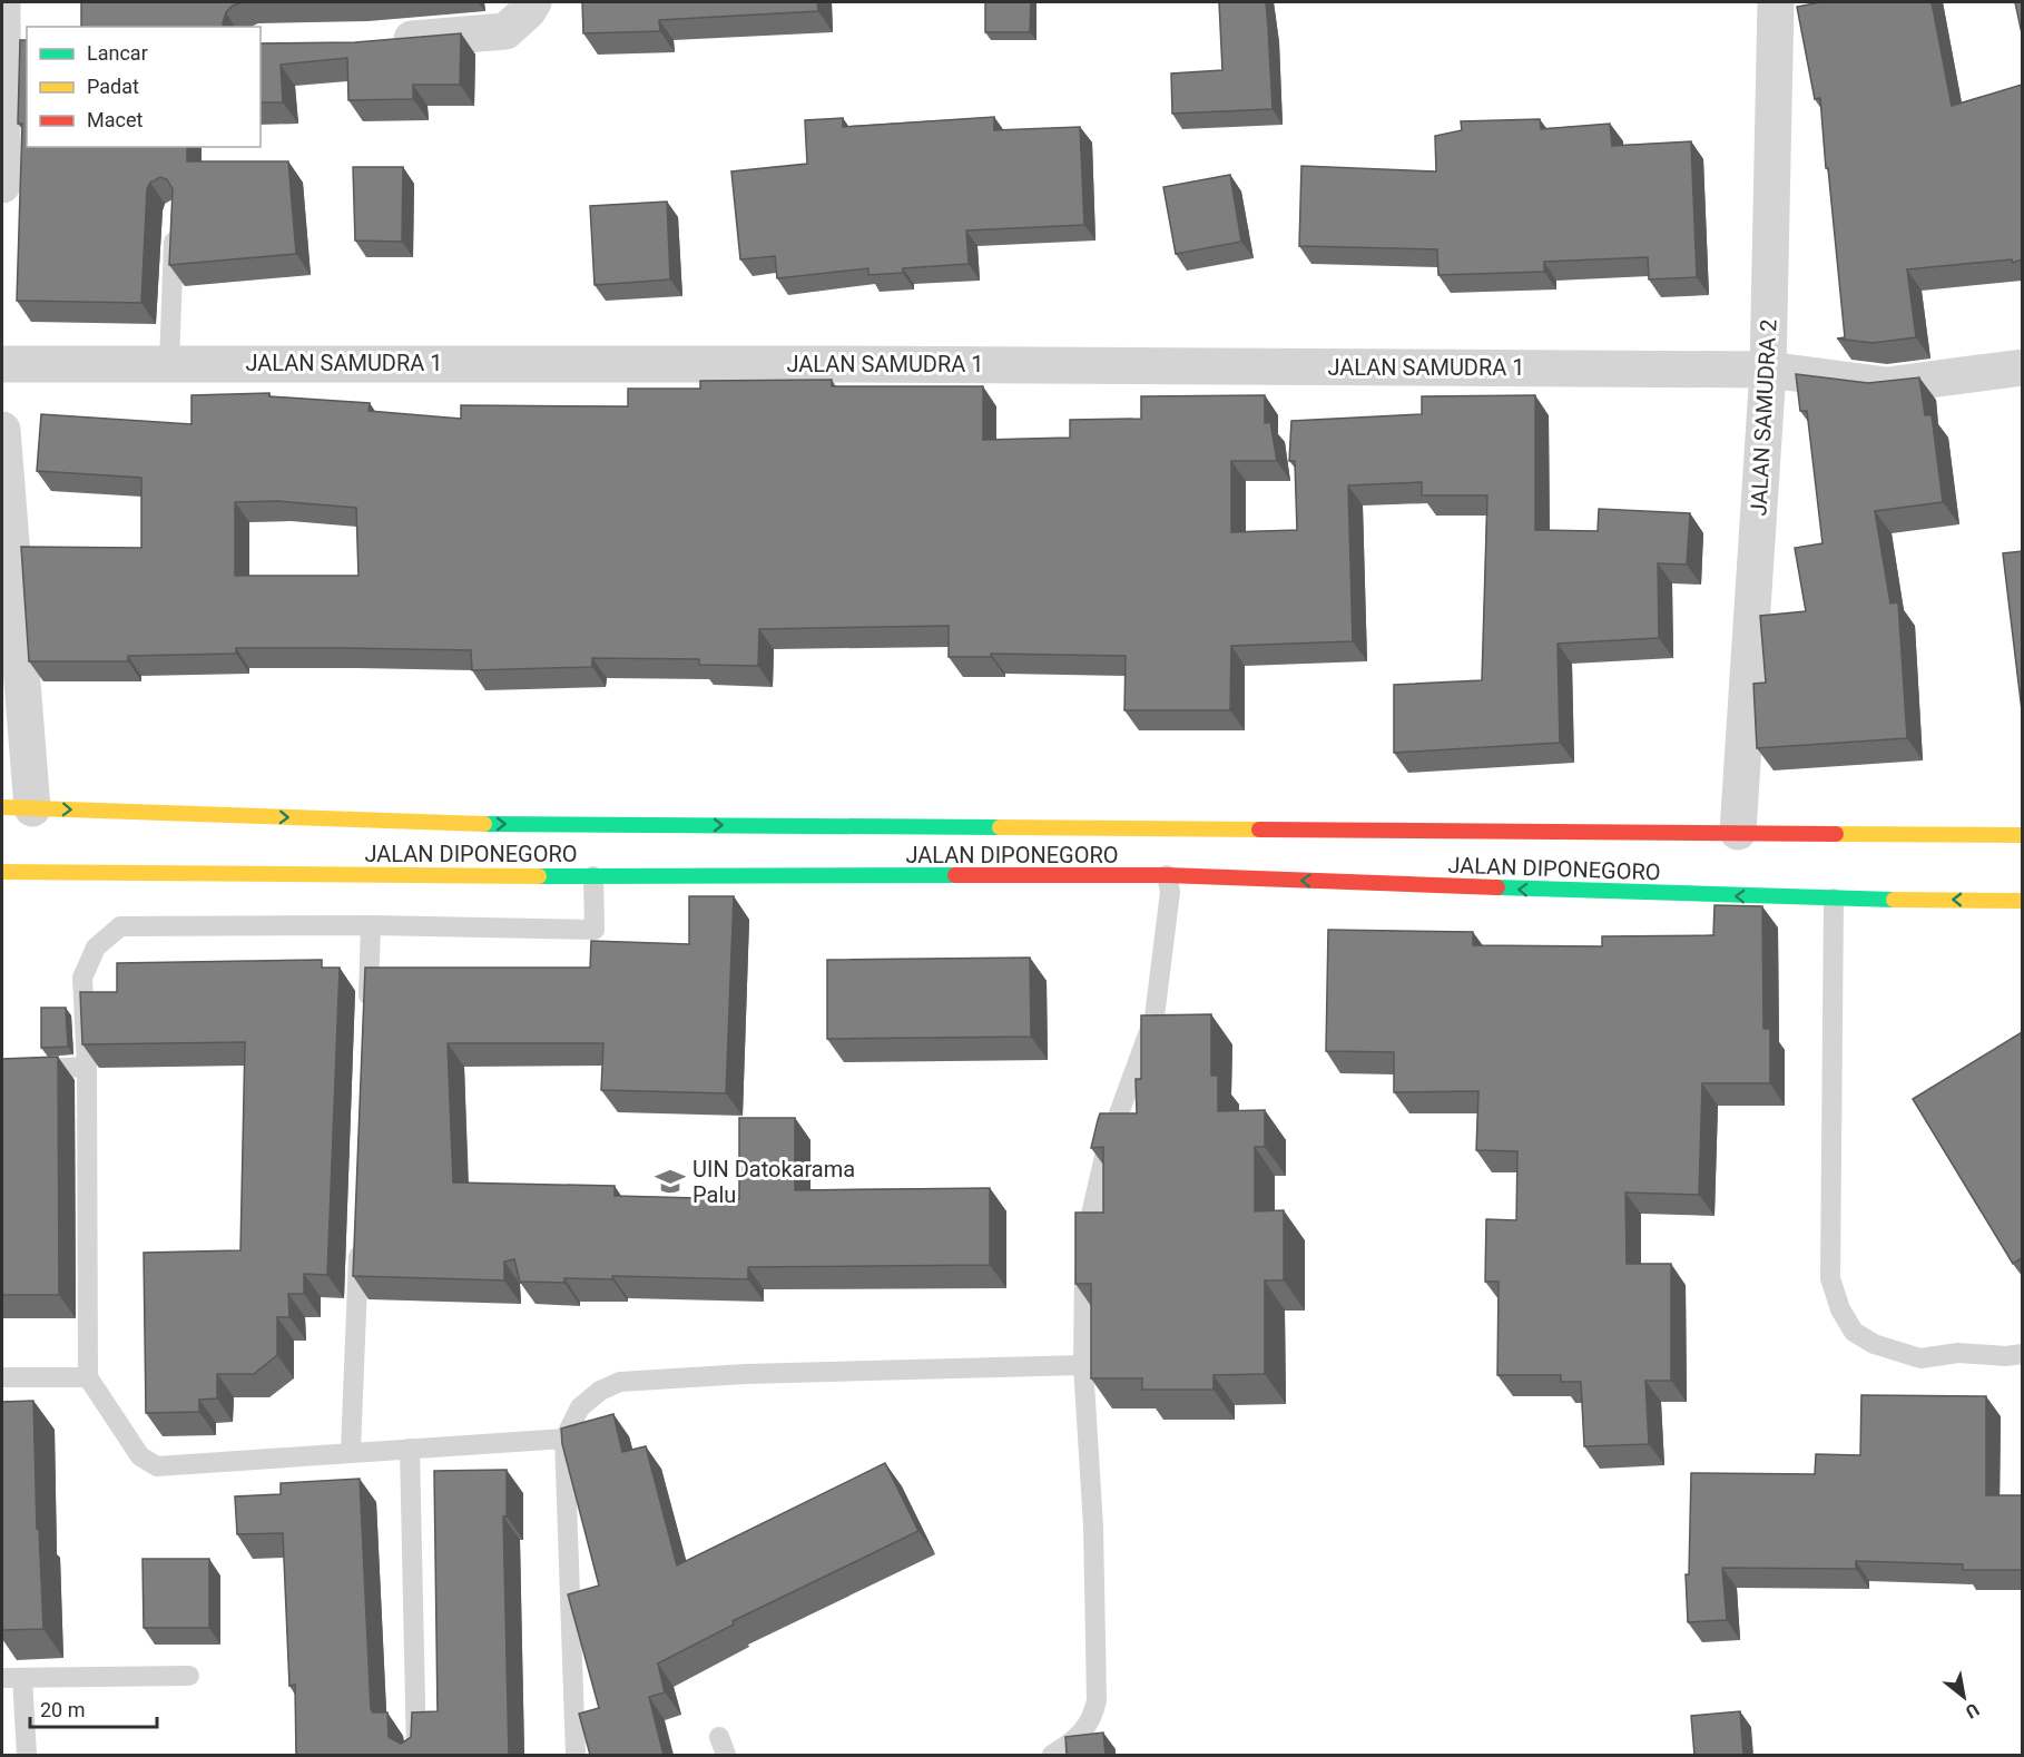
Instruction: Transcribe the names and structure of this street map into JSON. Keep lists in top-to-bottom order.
{
  "streets": {
    "highway": ["JALAN DIPONEGORO"],
    "street": ["JALAN SAMUDRA 1", "JALAN SAMUDRA 2"]
  },
  "crossings": [
    ["JALAN SAMUDRA 1", "JALAN SAMUDRA 2"],
    ["JALAN SAMUDRA 2", "JALAN DIPONEGORO"]
  ],
  "places": {
    "school or university": ["UIN Datokarama Palu"]
  },
  "legend": ["Lancar", "Padat", "Macet"],
  "scale_bar": "20 m",
  "north": "bottom right"
}
